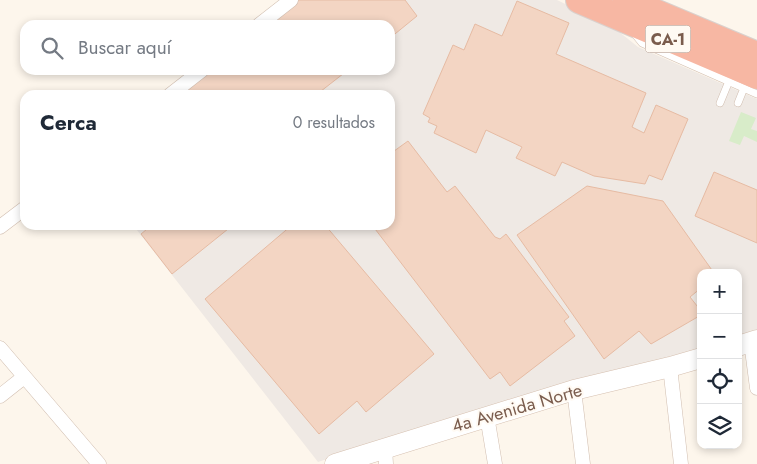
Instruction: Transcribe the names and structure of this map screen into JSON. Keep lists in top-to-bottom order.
{
  "streets": {
    "highway": ["CA-1"],
    "street": ["4a Avenida Norte"]
  },
  "page": {
    "search": "Buscar aquí",
    "heading": ["Cerca", "0 resultados"],
    "map_buttons": ["+", "−"]
  }
}
